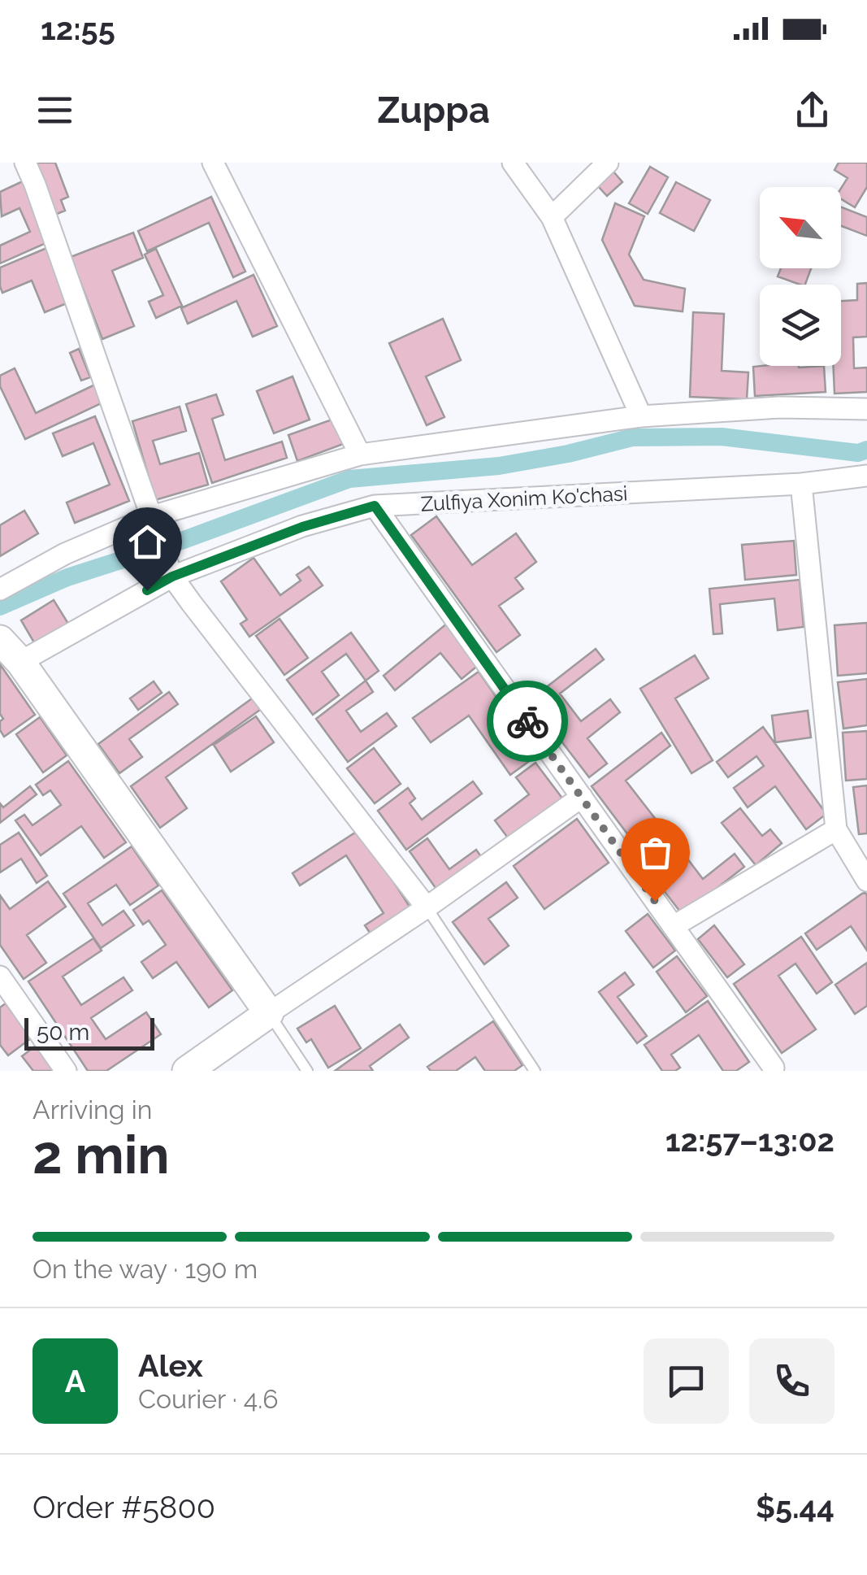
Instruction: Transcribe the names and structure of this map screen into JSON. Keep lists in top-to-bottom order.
{
  "streets": {
    "street": ["Zulfiya Xonim Ko'chasi"]
  },
  "scale_bar": "50 m",
  "north": "top left",
  "page": {
    "status": "12:55",
    "header": "Zuppa",
    "scale": "50 m",
    "heading": ["2 min", "Arriving in", "12:57–13:02"],
    "panel": [
      "Alex",
      "Courier · 4.6",
      "Order #5800",
      "$5.44"
    ],
    "bar": "On the way · 190 m",
    "round": "A"
  }
}
